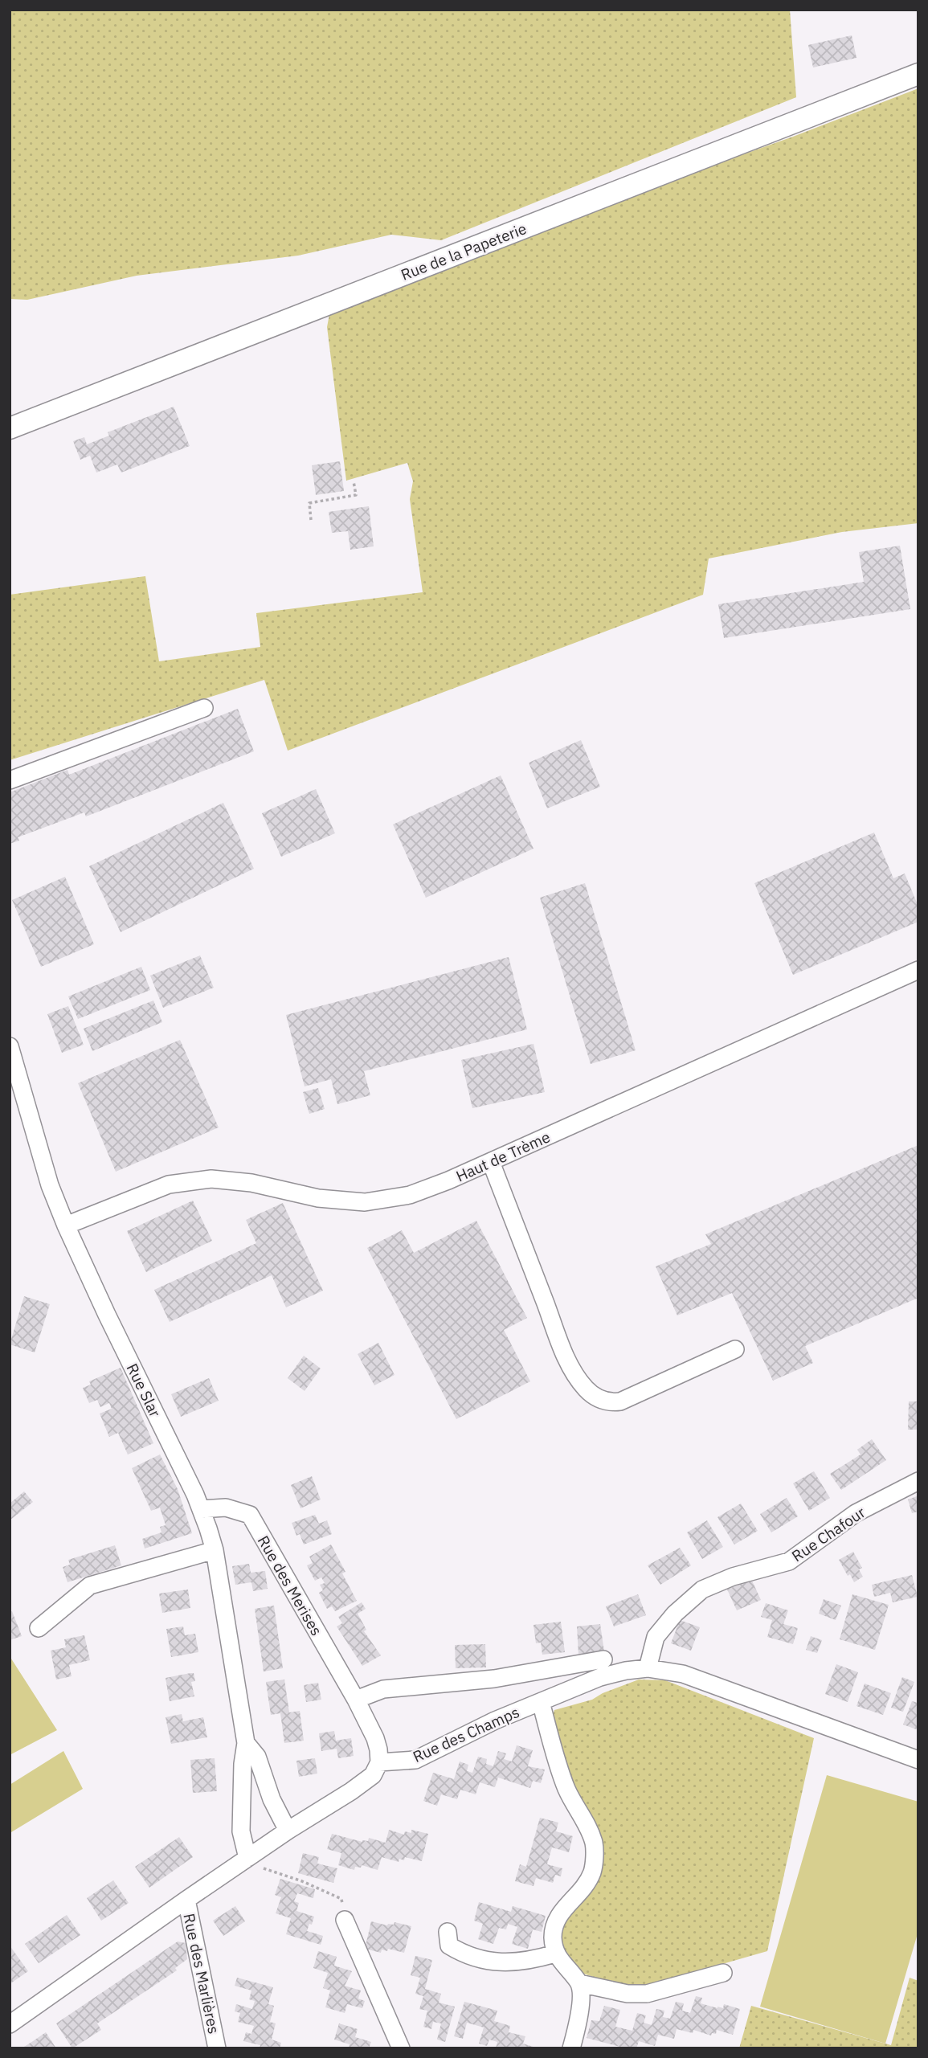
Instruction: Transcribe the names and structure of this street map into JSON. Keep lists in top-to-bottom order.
{
  "streets": {
    "main road": ["Rue de la Papeterie"],
    "street": [
      "Haut de Trème",
      "Rue Slar",
      "Rue Chafour",
      "Rue des Merises",
      "Rue des Champs",
      "Rue des Marlières"
    ]
  },
  "crossings": [
    ["Haut de Trème", "Rue Slar"],
    ["Rue Slar", "Rue des Merises"],
    ["Rue Chafour", "Rue des Champs"],
    ["Rue des Merises", "Rue des Champs"]
  ]
}
